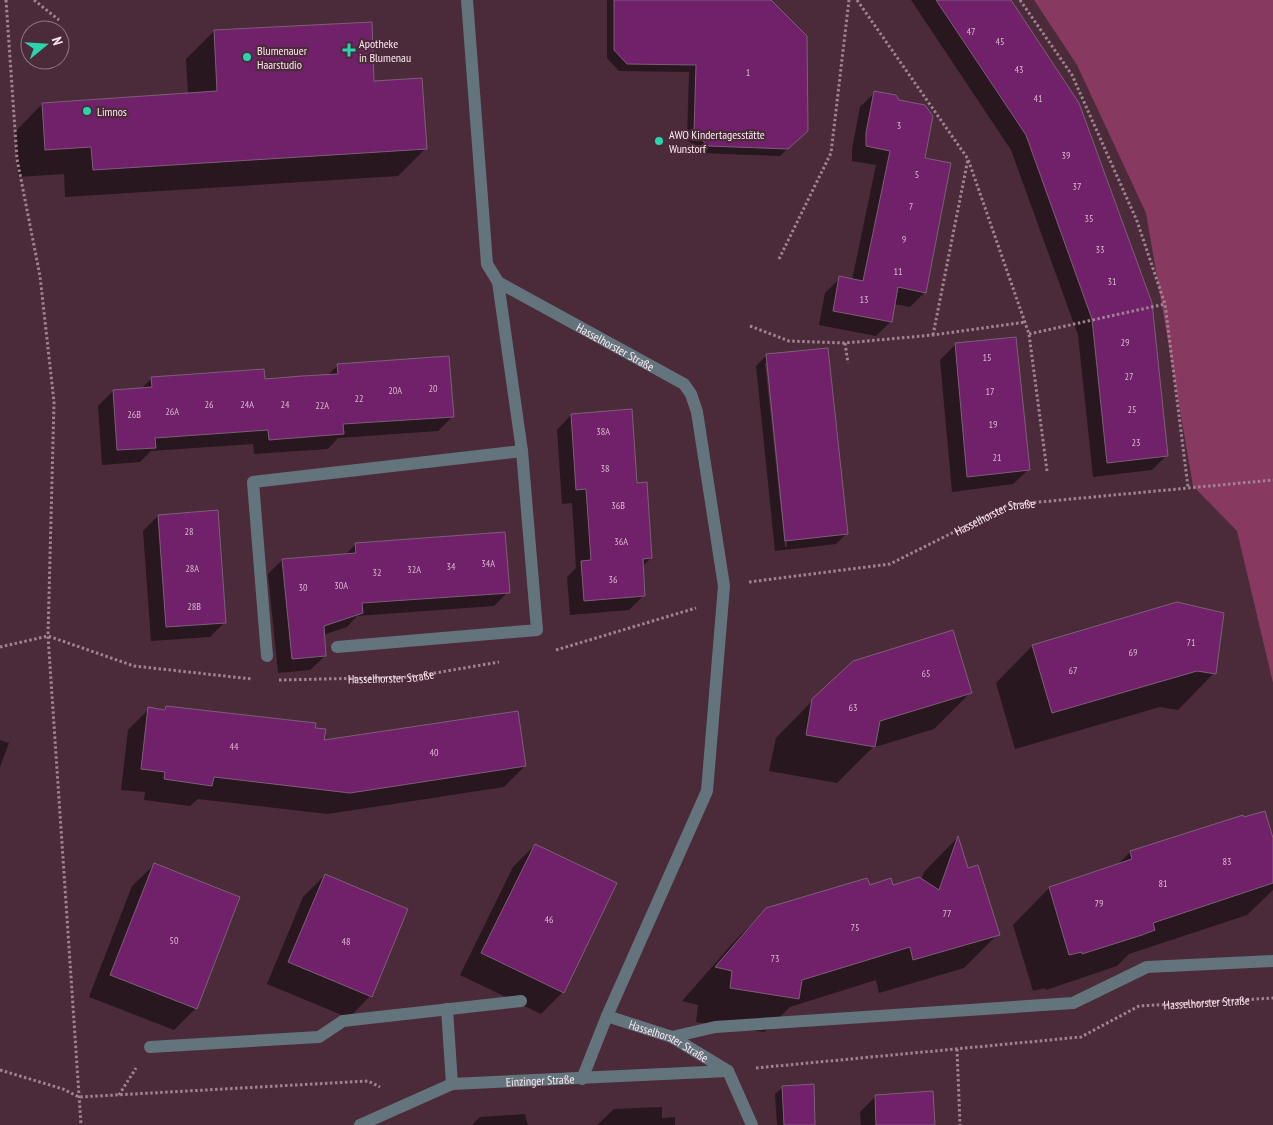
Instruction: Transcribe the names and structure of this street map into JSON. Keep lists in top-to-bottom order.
{
  "streets": {
    "street": ["Hasselhorster Straße", "Einzinger Straße"]
  },
  "crossings": [
    ["Hasselhorster Straße", "Einzinger Straße"]
  ],
  "places": {
    "health": ["Apotheke in Blumenau"],
    "other": ["Blumenauer Haarstudio", "Limnos", "AWO Kindertagesstätte Wunstorf"]
  },
  "house_numbers": [
    "47",
    "45",
    "43",
    "1",
    "41",
    "3",
    "39",
    "5",
    "37",
    "7",
    "35",
    "9",
    "33",
    "11",
    "31",
    "13",
    "29",
    "15",
    "27",
    "20",
    "20A",
    "17",
    "22",
    "26",
    "24A",
    "24",
    "22A",
    "25",
    "26A",
    "26B",
    "19",
    "38A",
    "23",
    "21",
    "38",
    "36B",
    "28",
    "36A",
    "34A",
    "34",
    "28A",
    "32A",
    "32",
    "36",
    "30A",
    "30",
    "28B",
    "71",
    "69",
    "67",
    "65",
    "63",
    "44",
    "40",
    "83",
    "81",
    "79",
    "77",
    "46",
    "75",
    "50",
    "48",
    "73"
  ],
  "north": "right"
}
